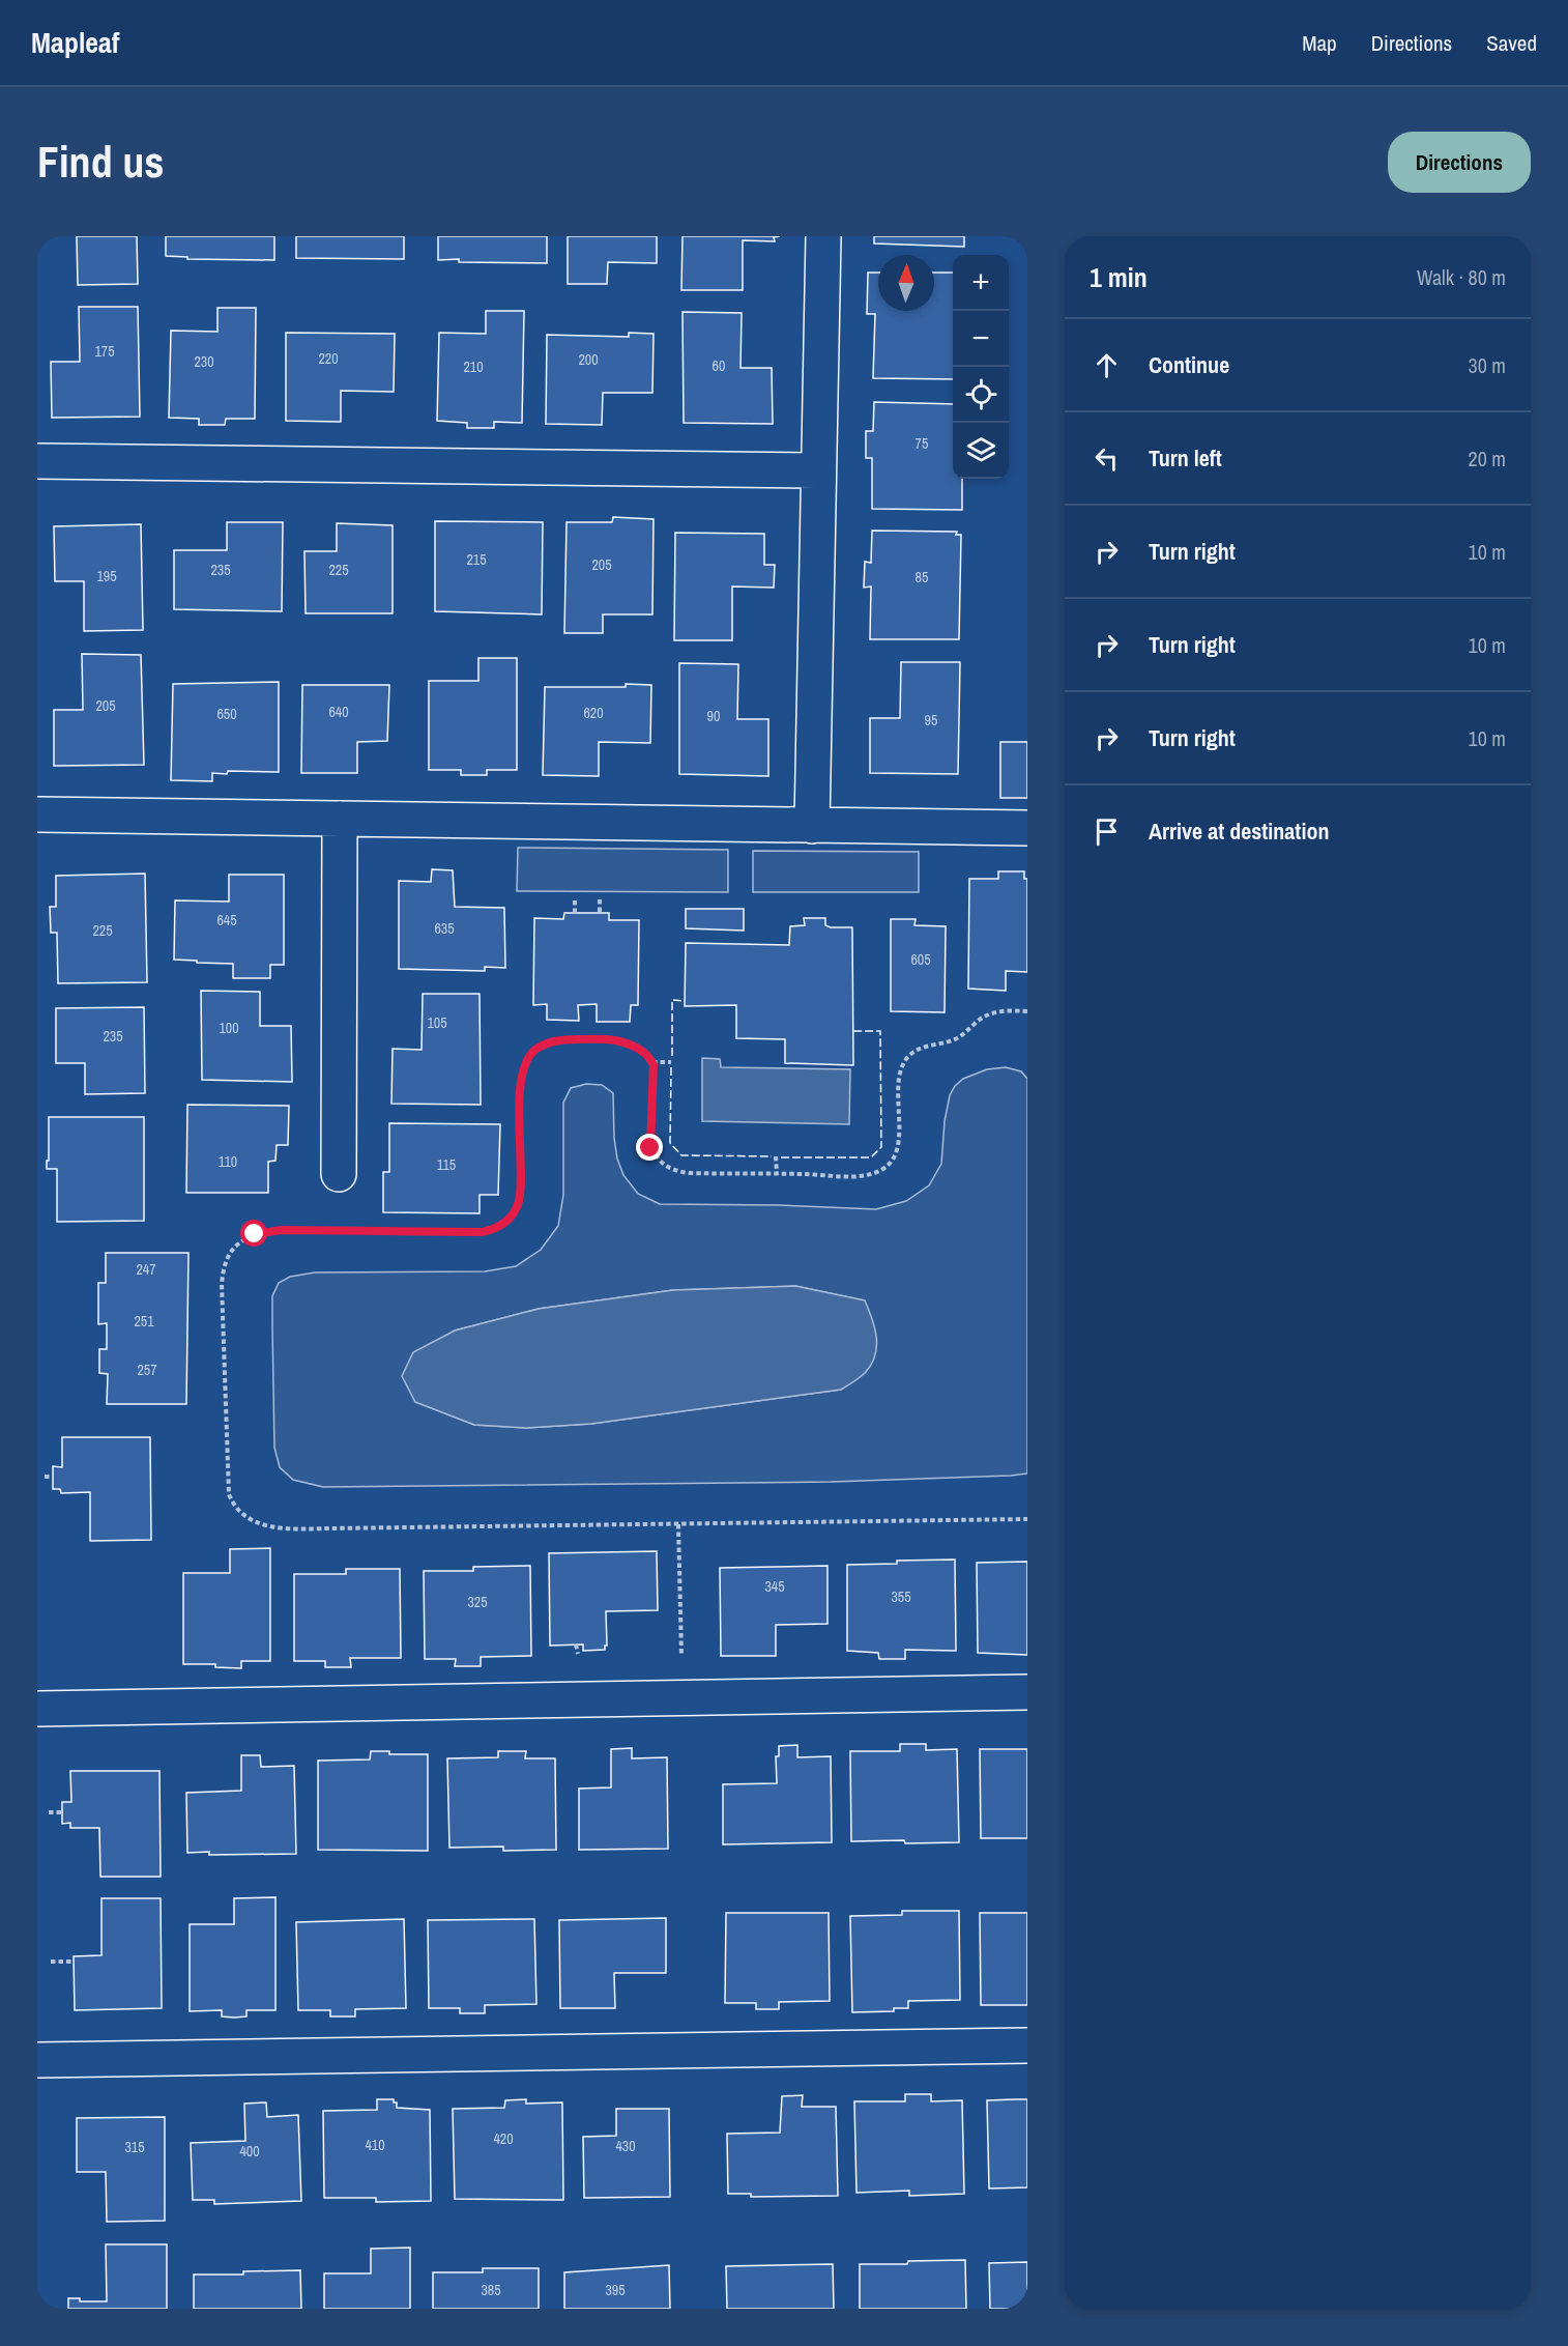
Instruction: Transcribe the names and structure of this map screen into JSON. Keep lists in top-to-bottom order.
{
  "house_numbers": [
    "175",
    "220",
    "200",
    "230",
    "60",
    "210",
    "75",
    "215",
    "205",
    "235",
    "225",
    "195",
    "85",
    "205",
    "640",
    "620",
    "650",
    "90",
    "95",
    "645",
    "635",
    "225",
    "605",
    "105",
    "100",
    "235",
    "110",
    "115",
    "247",
    "251",
    "257",
    "345",
    "355",
    "325",
    "420",
    "410",
    "430",
    "315",
    "400",
    "385",
    "395"
  ],
  "north": "top",
  "page": {
    "header": "Mapleaf",
    "nav": ["Map", "Directions", "Saved"],
    "buttons": "Directions",
    "title": "Find us",
    "heading": ["1 min", "Walk · 80 m"],
    "map_buttons": ["+", "−"],
    "list": [
      ["Continue", "30 m"],
      ["Turn left", "20 m"],
      ["Turn right", "10 m"],
      ["Turn right", "10 m"],
      ["Turn right", "10 m"],
      "Arrive at destination"
    ]
  }
}
